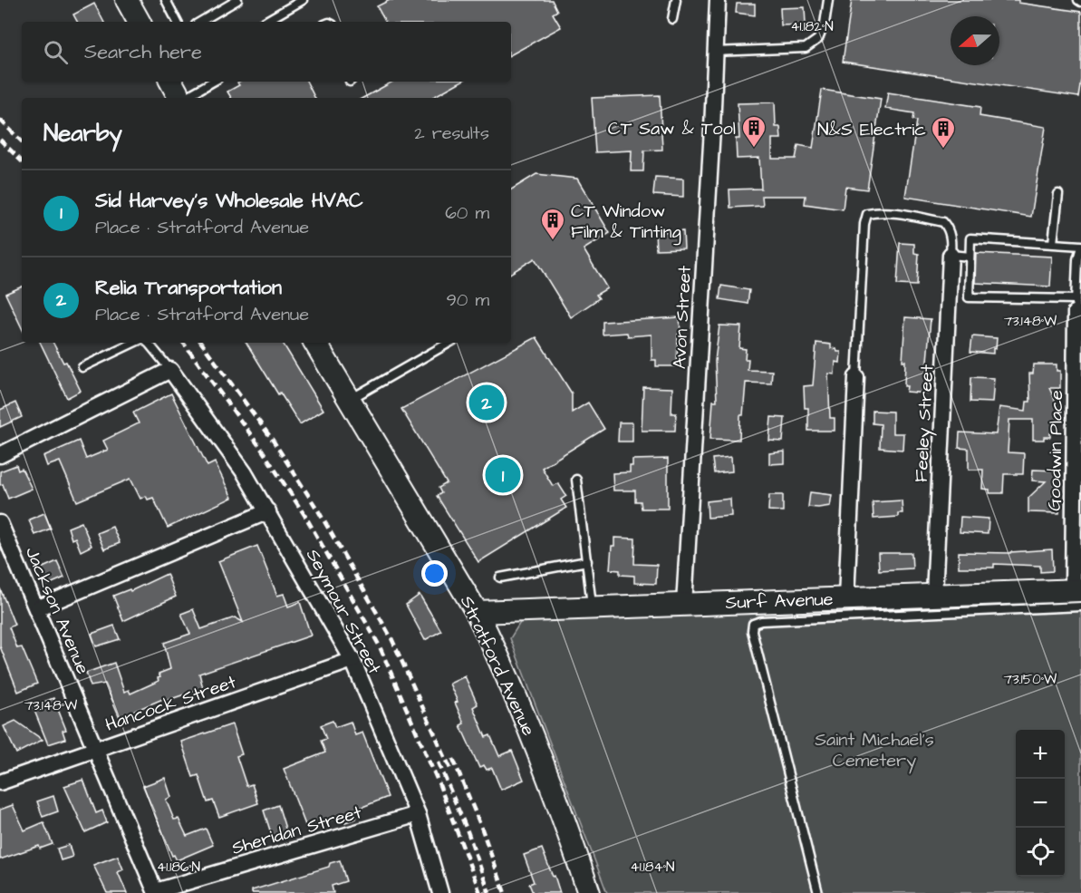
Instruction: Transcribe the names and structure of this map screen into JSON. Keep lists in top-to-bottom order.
{
  "streets": {
    "main road": ["Surf Avenue", "Stratford Avenue"],
    "street": [
      "Avon Street",
      "Feeley Street",
      "Goodwin Place",
      "Jackson Avenue",
      "Seymour Street",
      "Hancock Street",
      "Sheridan Street"
    ]
  },
  "crossings": [
    ["Avon Street", "Surf Avenue"],
    ["Feeley Street", "Surf Avenue"],
    ["Goodwin Place", "Surf Avenue"],
    ["Surf Avenue", "Stratford Avenue"],
    ["Jackson Avenue", "Hancock Street"],
    ["Jackson Avenue", "Sheridan Street"],
    ["Seymour Street", "Hancock Street"],
    ["Seymour Street", "Sheridan Street"]
  ],
  "parks": ["Saint Michael's Cemetery"],
  "places": {
    "building": ["CT Saw & Tool", "N&S Electric", "CT Window Film & Tinting"]
  },
  "north": "left",
  "page": {
    "search": "Search here",
    "heading": ["Nearby", "2 results"],
    "list": [
      {
        "mark": "1",
        "name": "Sid Harvey's Wholesale HVAC",
        "note": "Place · Stratford Avenue",
        "value": "60 m"
      },
      {
        "mark": "2",
        "name": "Relia Transportation",
        "note": "Place · Stratford Avenue",
        "value": "90 m"
      }
    ],
    "pins": ["2", "1"],
    "map_buttons": ["+", "−"]
  },
  "coordinates": [
    "41.182°N",
    "73.148°W",
    "73.150°W",
    "41.186°N",
    "41.184°N"
  ]
}
